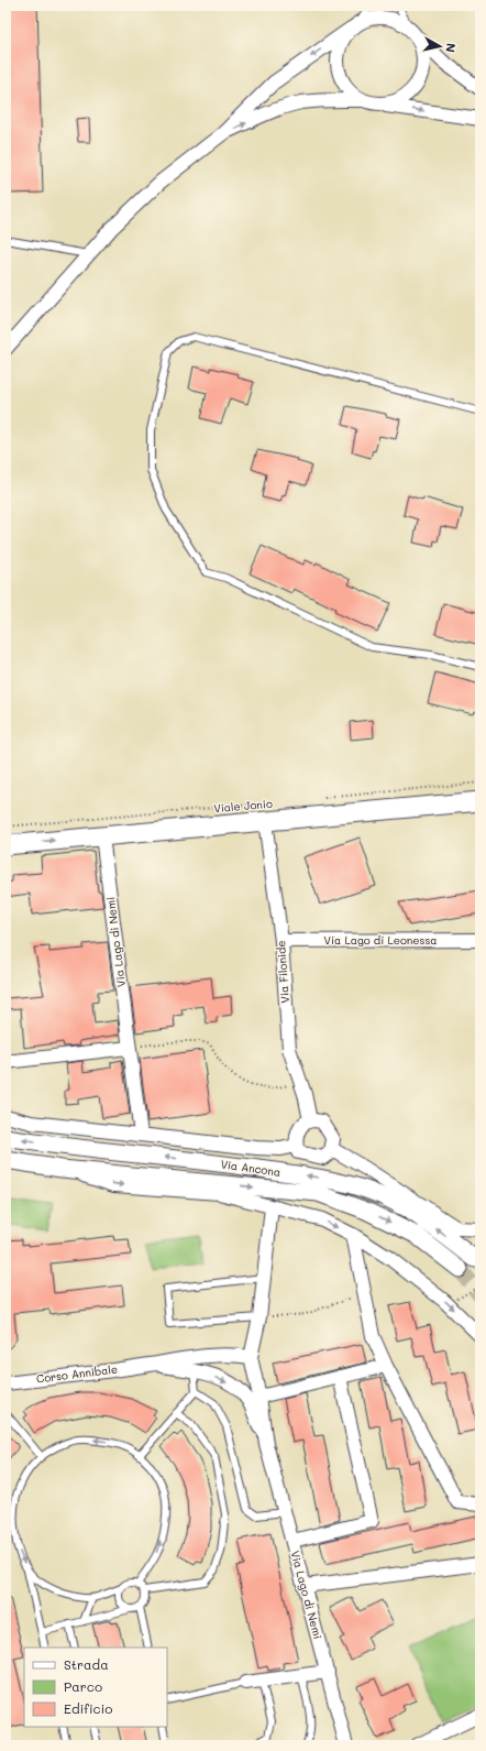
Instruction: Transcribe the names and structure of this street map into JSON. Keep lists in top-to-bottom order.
{
  "streets": {
    "main road": ["Viale Jonio"],
    "street": [
      "Via Lago di Leonessa",
      "Via Lago di Nemi",
      "Via Filonide",
      "Via Ancona",
      "Corso Annibale"
    ]
  },
  "crossings": [
    ["Viale Jonio", "Via Lago di Nemi"],
    ["Viale Jonio", "Via Filonide"],
    ["Via Lago di Leonessa", "Via Filonide"]
  ],
  "legend": ["Strada", "Parco", "Edificio"],
  "north": "right"
}
